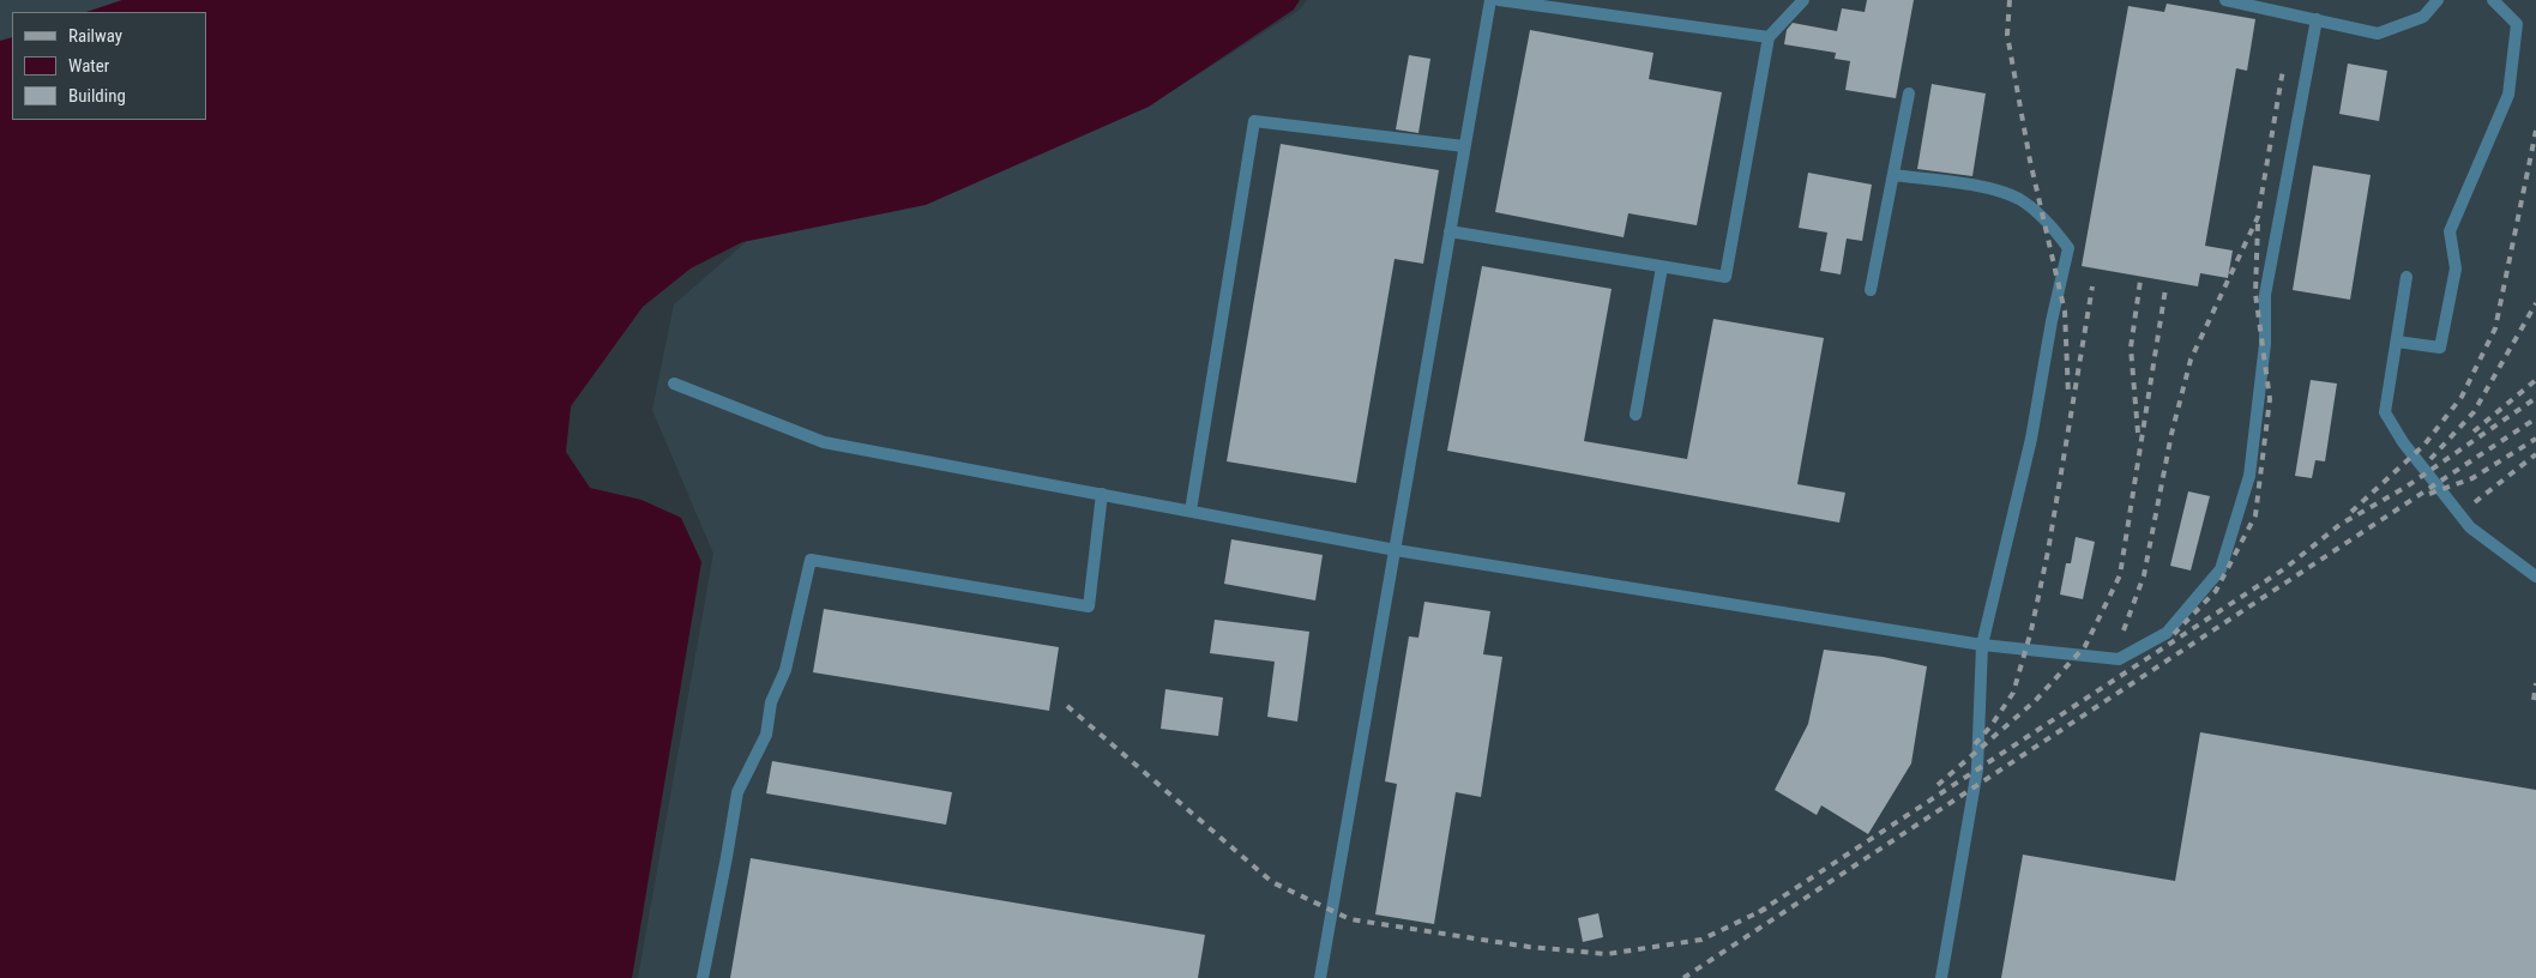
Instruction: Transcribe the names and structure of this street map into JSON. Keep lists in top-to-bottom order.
{
  "legend": ["Railway", "Water", "Building"]
}
